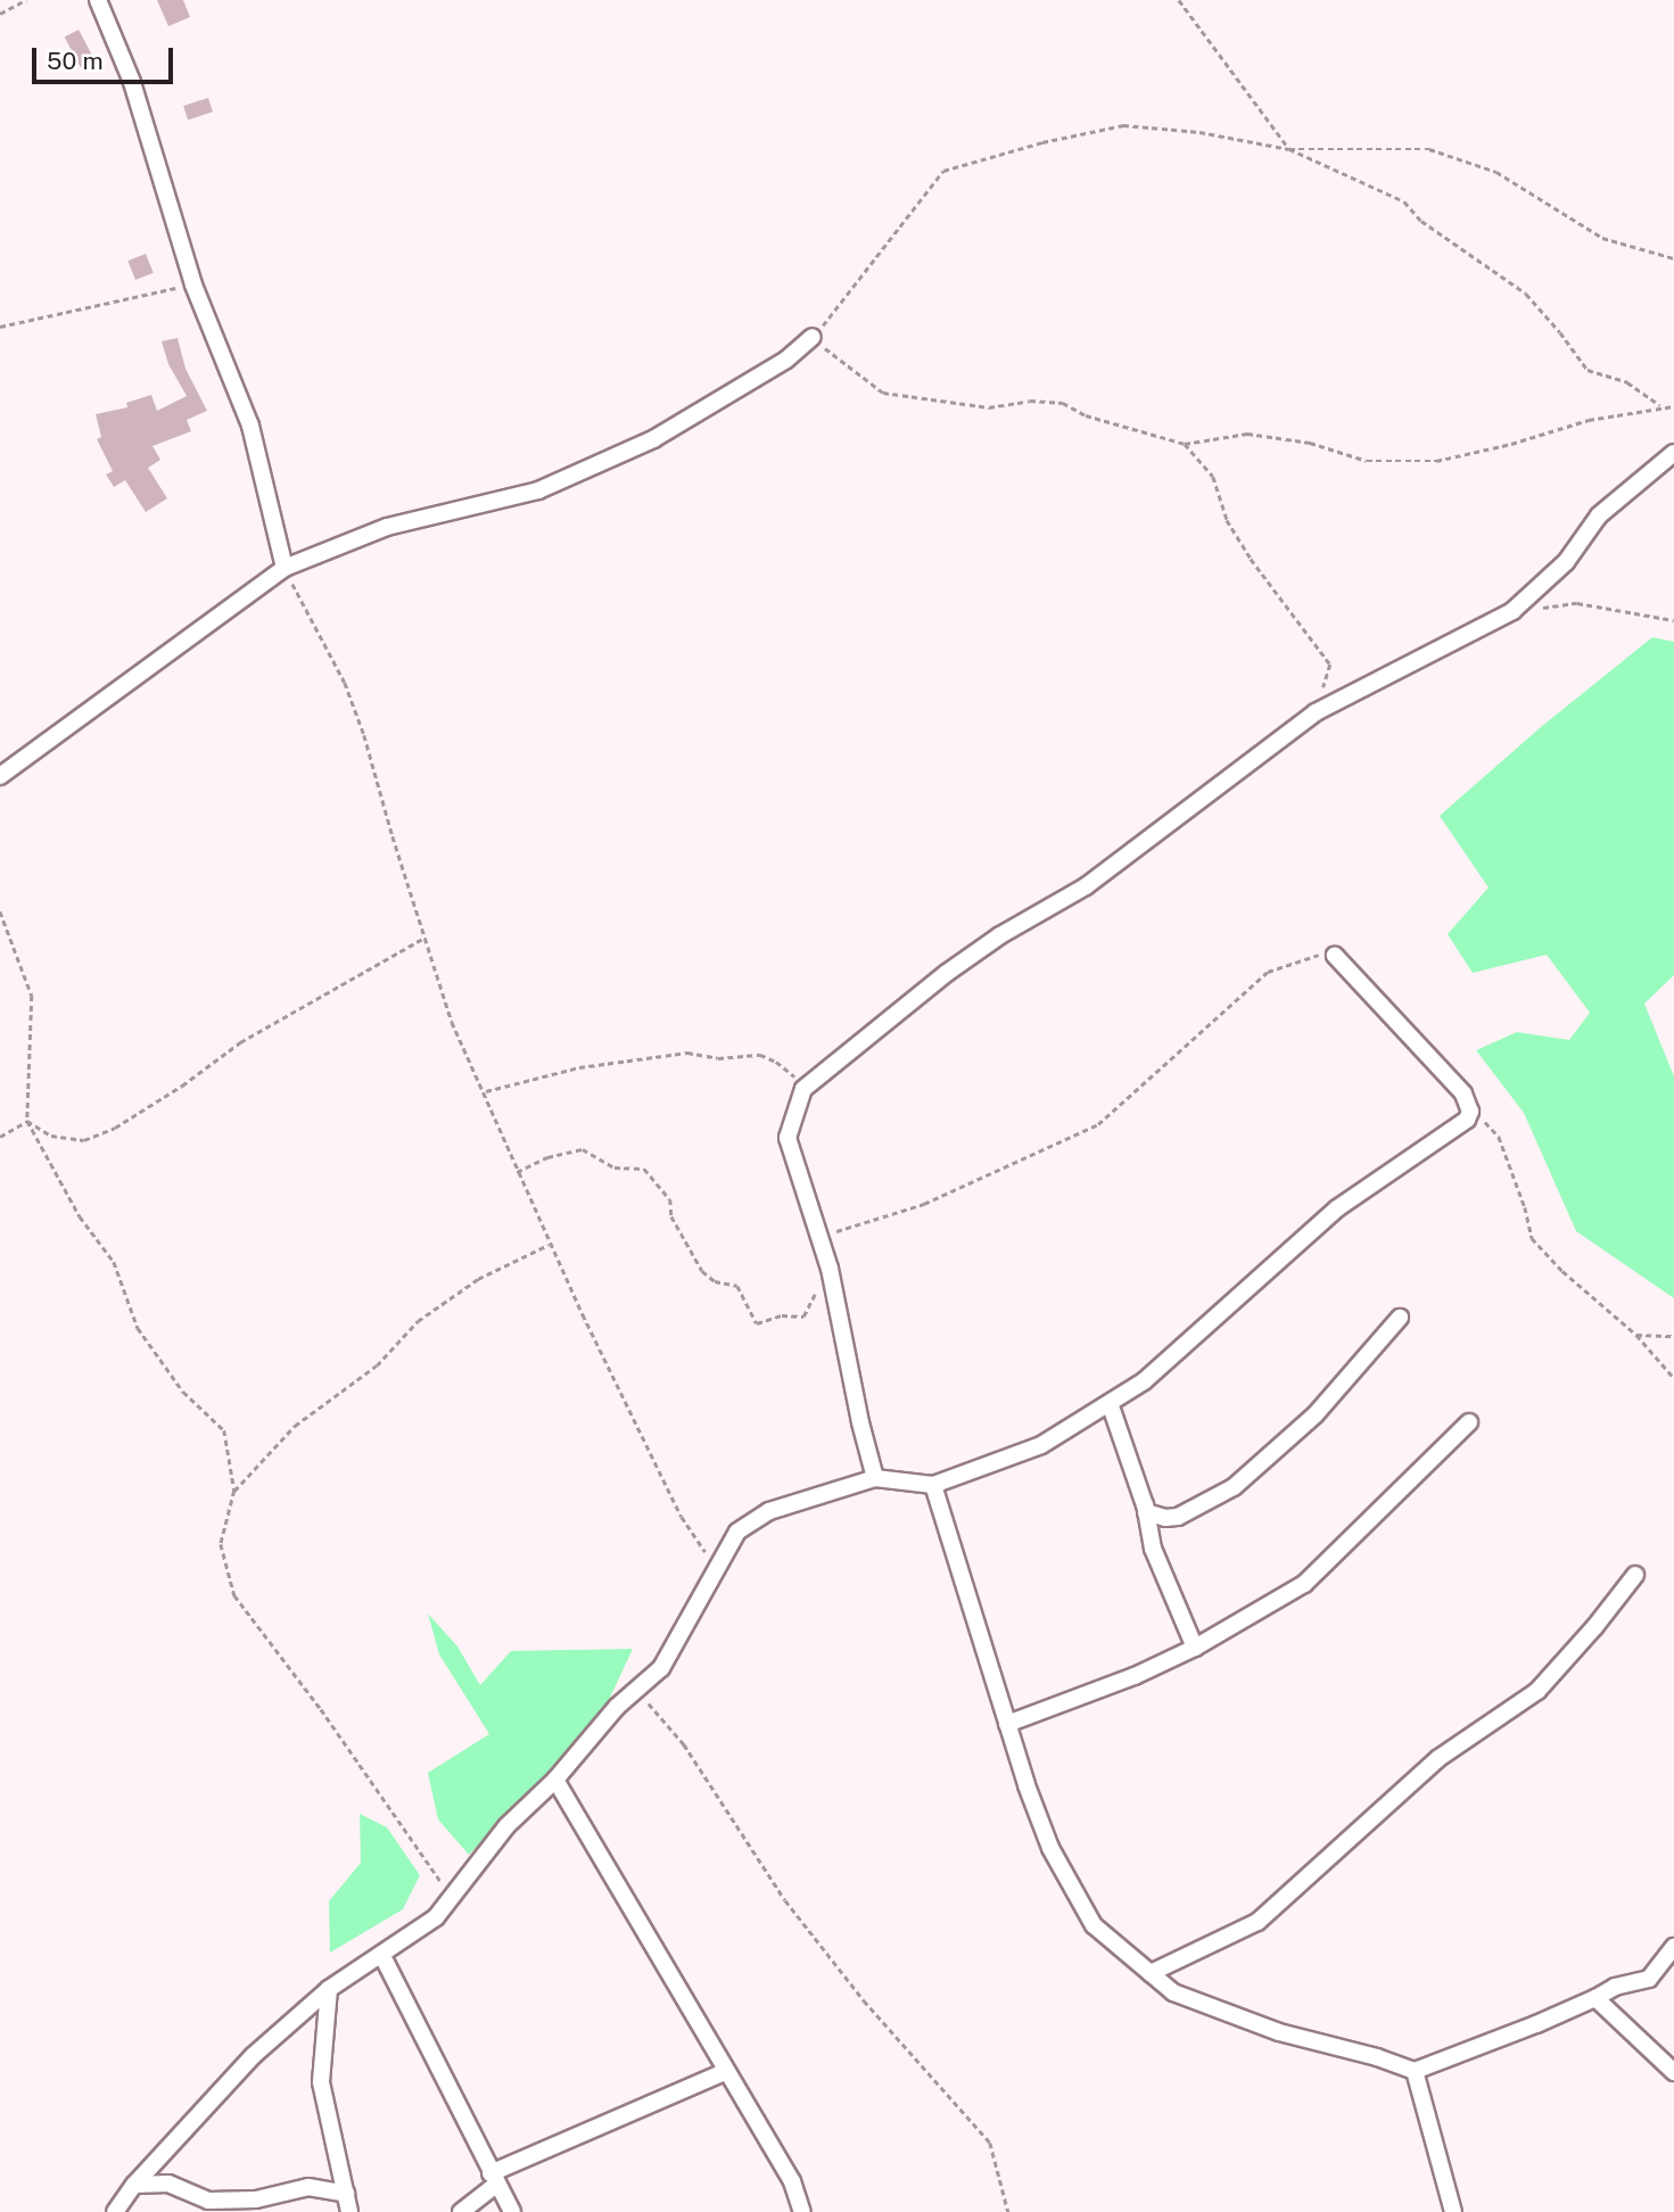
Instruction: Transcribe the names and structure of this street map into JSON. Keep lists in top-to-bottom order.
{
  "scale_bar": "50 m"
}
